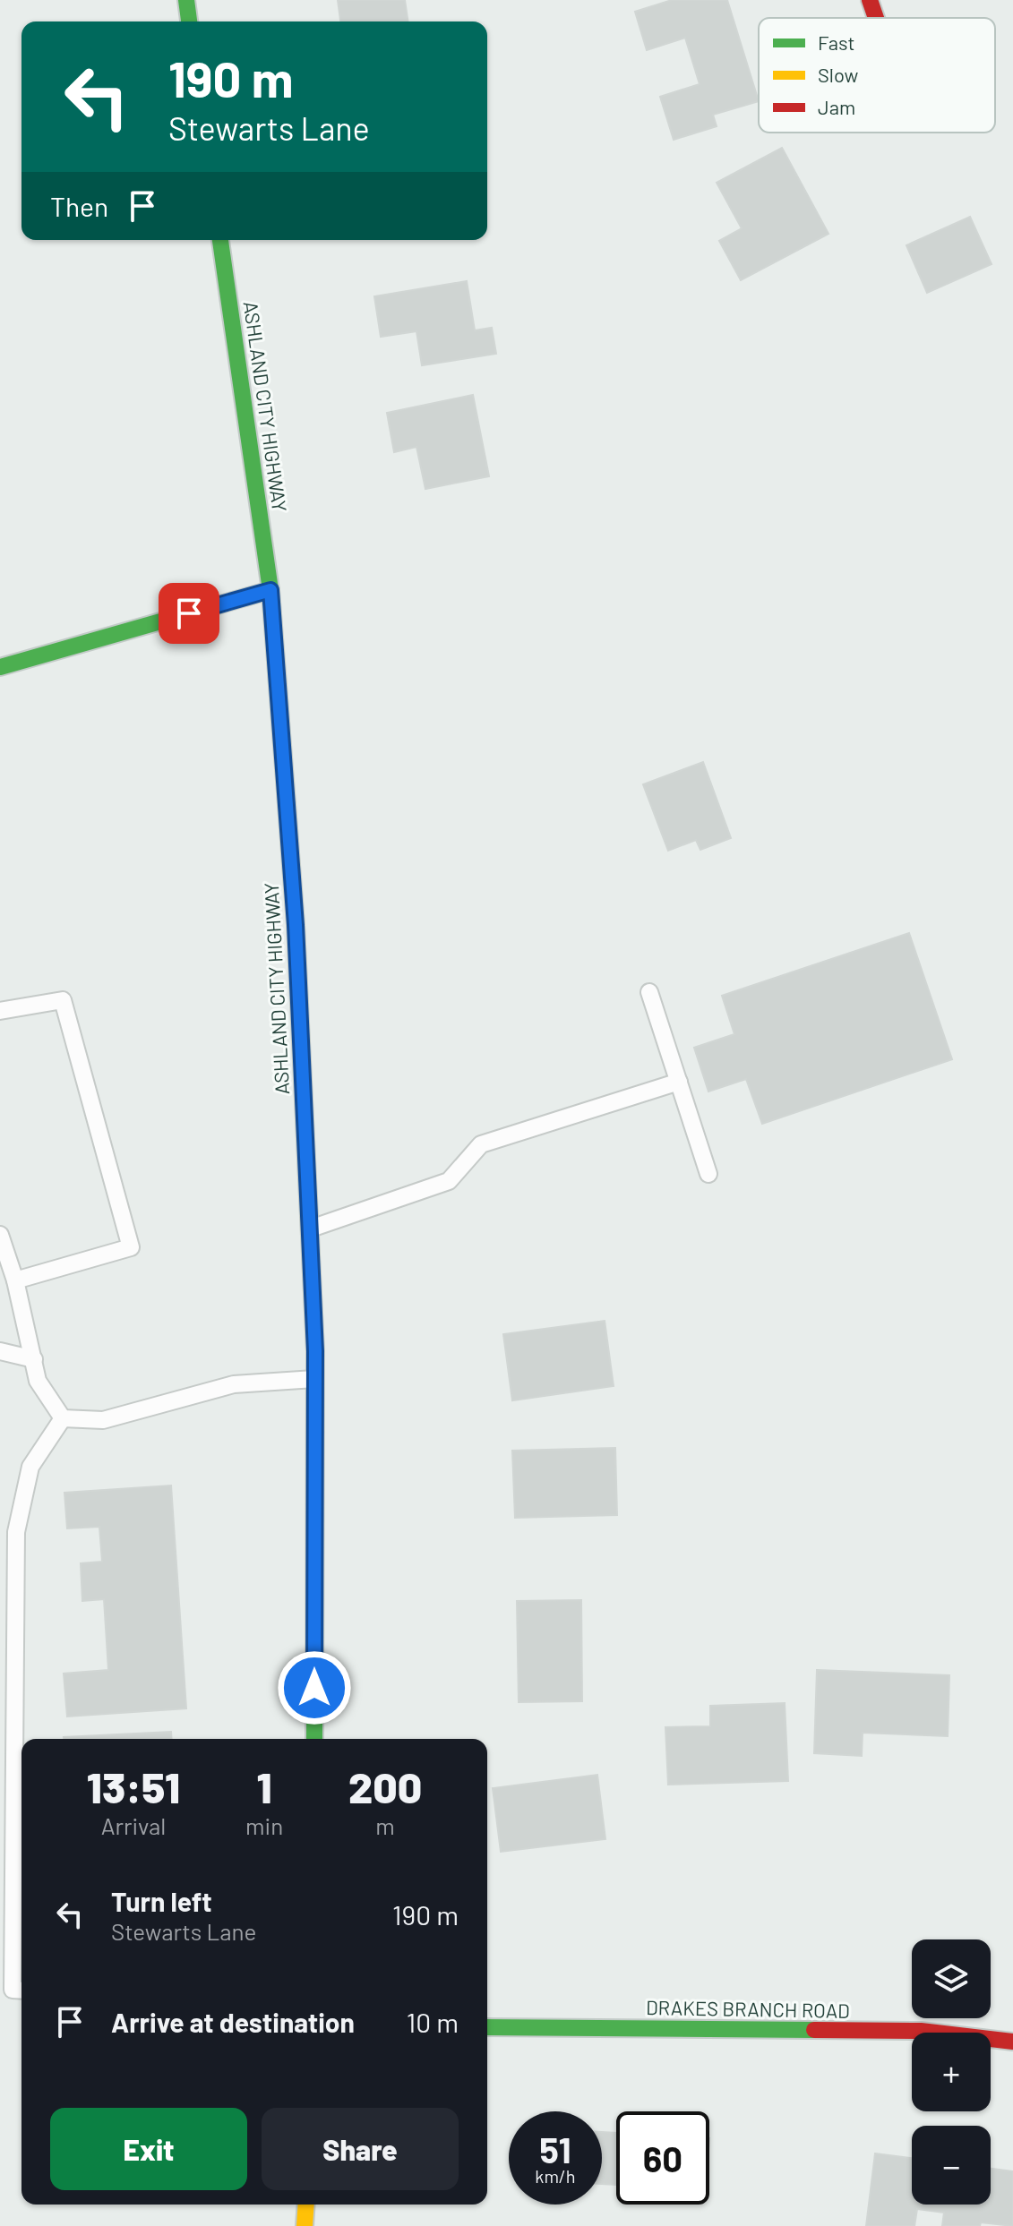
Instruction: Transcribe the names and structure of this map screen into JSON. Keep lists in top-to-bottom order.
{
  "streets": {
    "main road": ["ASHLAND CITY HIGHWAY", "DRAKES BRANCH ROAD"]
  },
  "legend": ["Fast", "Slow", "Jam"],
  "page": {
    "turn": ["190 m", "Stewarts Lane"],
    "then": "Then",
    "eta": [
      "13:51",
      "Arrival",
      "1",
      "min",
      "200",
      "m"
    ],
    "list": [
      {
        "name": "Turn left",
        "note": "Stewarts Lane",
        "value": "190 m"
      },
      {
        "name": "Arrive at destination",
        "value": "10 m"
      }
    ],
    "map_buttons": ["+", "−"],
    "buttons": ["Exit", "Share"],
    "speed": "51 km/h",
    "limit": "60"
  }
}
